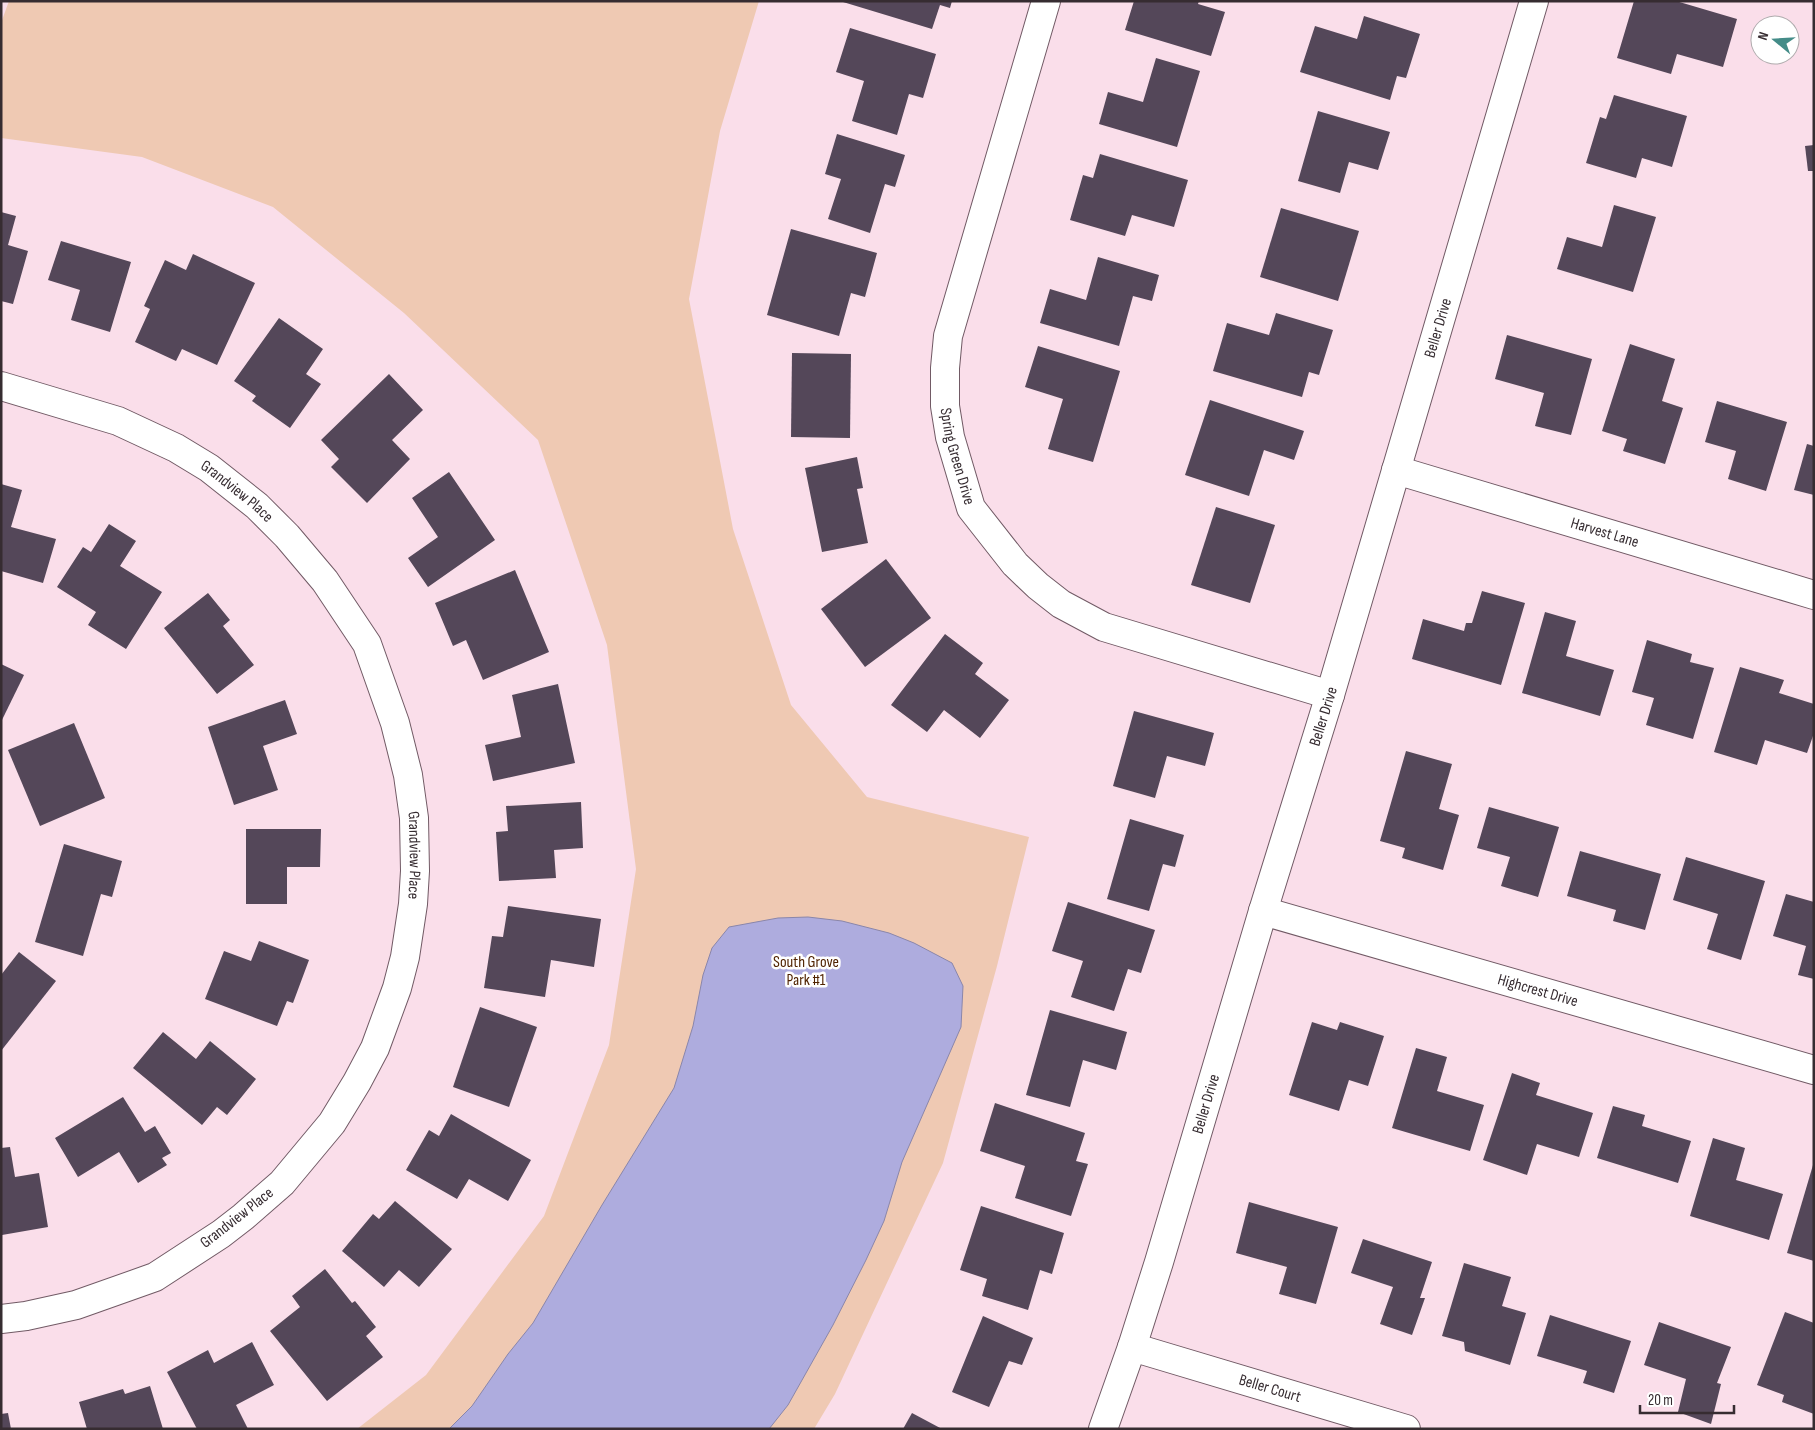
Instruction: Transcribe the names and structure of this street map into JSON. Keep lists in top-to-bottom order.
{
  "streets": {
    "street": [
      "Beller Drive",
      "Spring Green Drive",
      "Grandview Place",
      "Harvest Lane",
      "Highcrest Drive",
      "Beller Court"
    ]
  },
  "crossings": [
    ["Beller Drive", "Spring Green Drive"],
    ["Beller Drive", "Harvest Lane"],
    ["Beller Drive", "Highcrest Drive"],
    ["Beller Drive", "Beller Court"]
  ],
  "parks": ["South Grove Park #1"],
  "scale_bar": "20 m",
  "north": "left"
}
